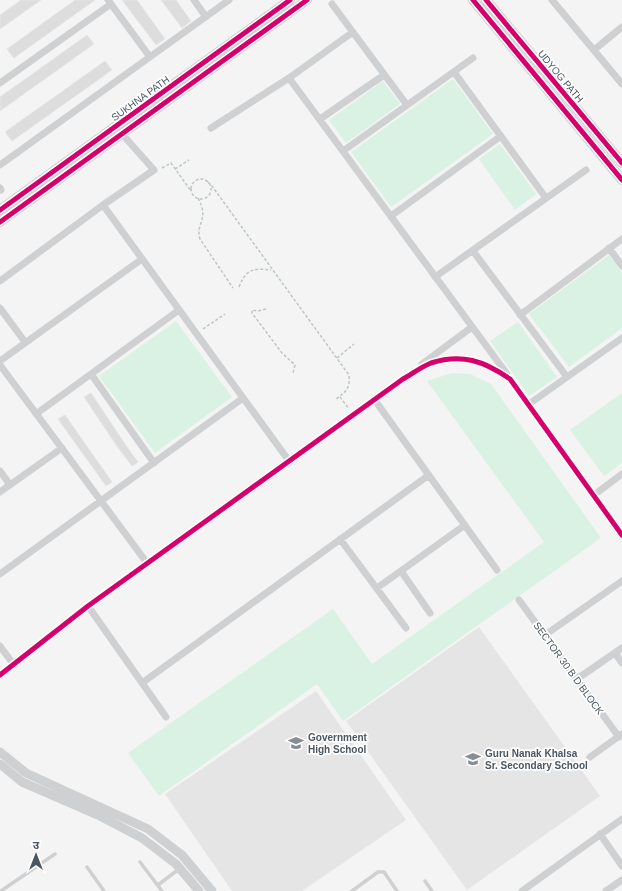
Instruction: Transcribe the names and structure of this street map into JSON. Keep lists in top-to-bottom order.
{
  "streets": {
    "main road": ["UDYOG PATH", "SUKHNA PATH"],
    "street": ["SECTOR 30 B D BLOCK"]
  },
  "places": {
    "school or university": ["Government High School", "Guru Nanak Khalsa Sr. Secondary School"]
  },
  "north": "top"
}
